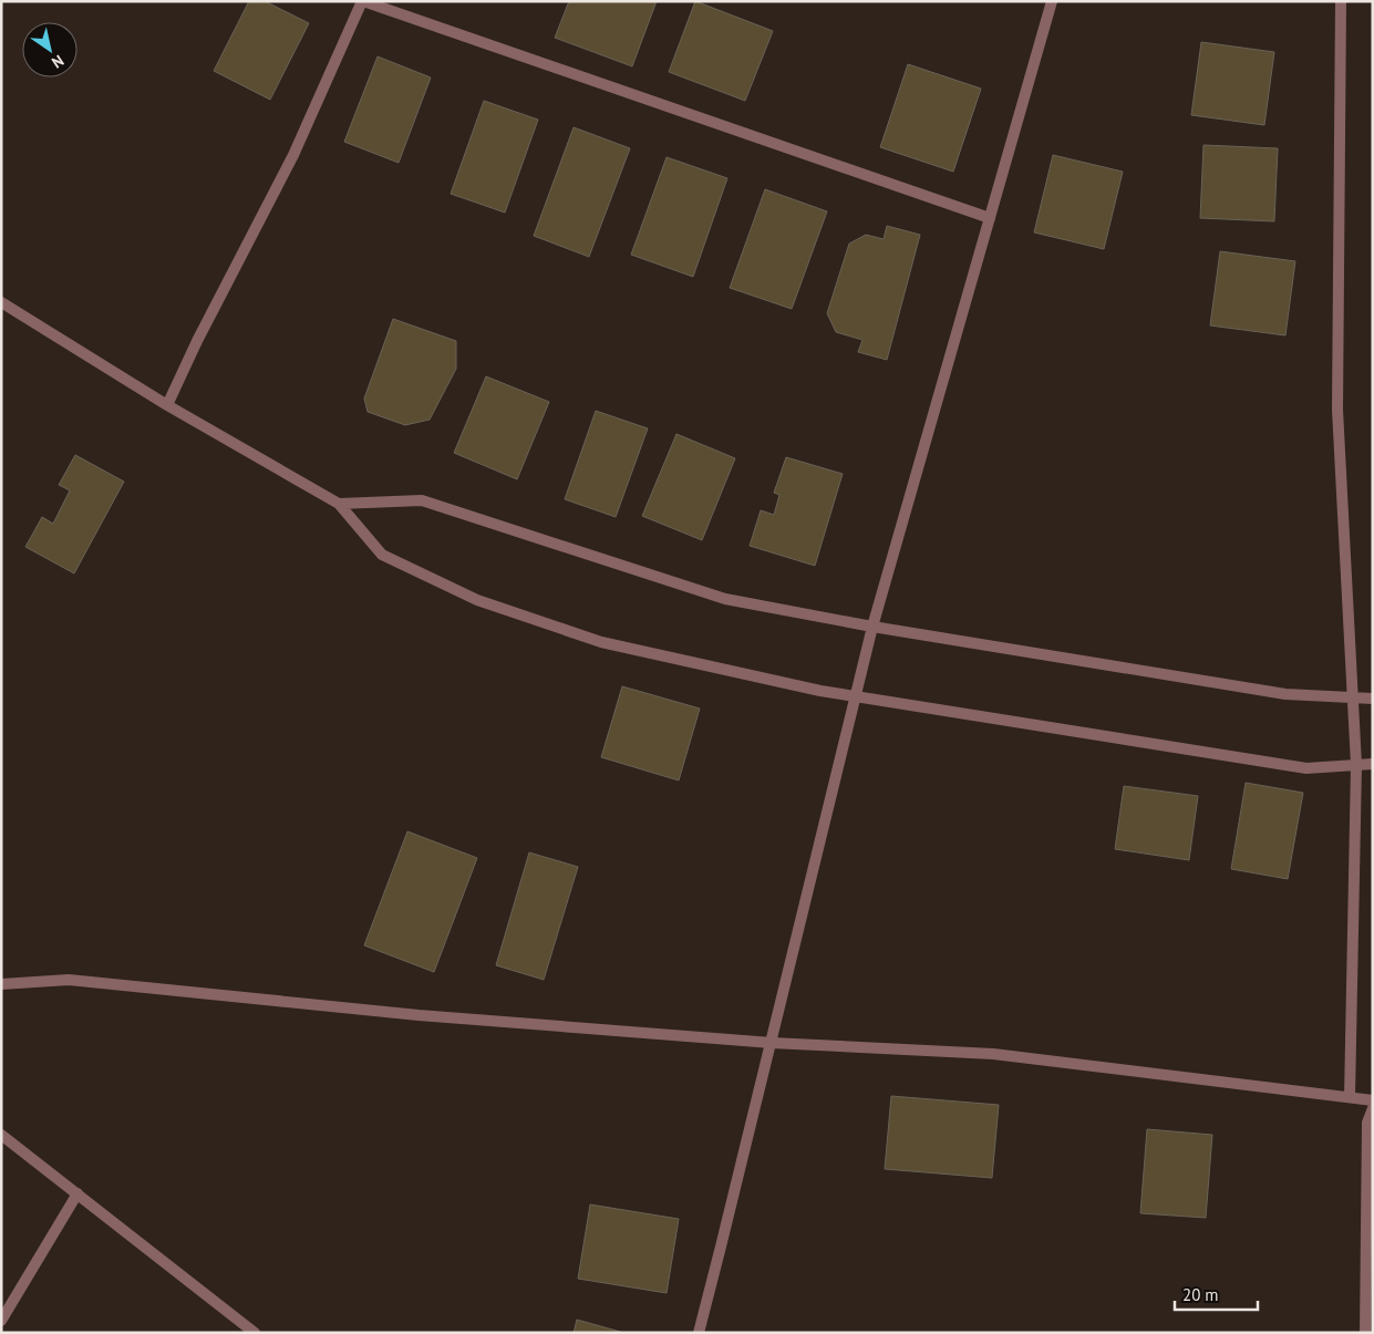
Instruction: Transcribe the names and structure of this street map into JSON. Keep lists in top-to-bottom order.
{
  "scale_bar": "20 m",
  "north": "bottom right"
}
